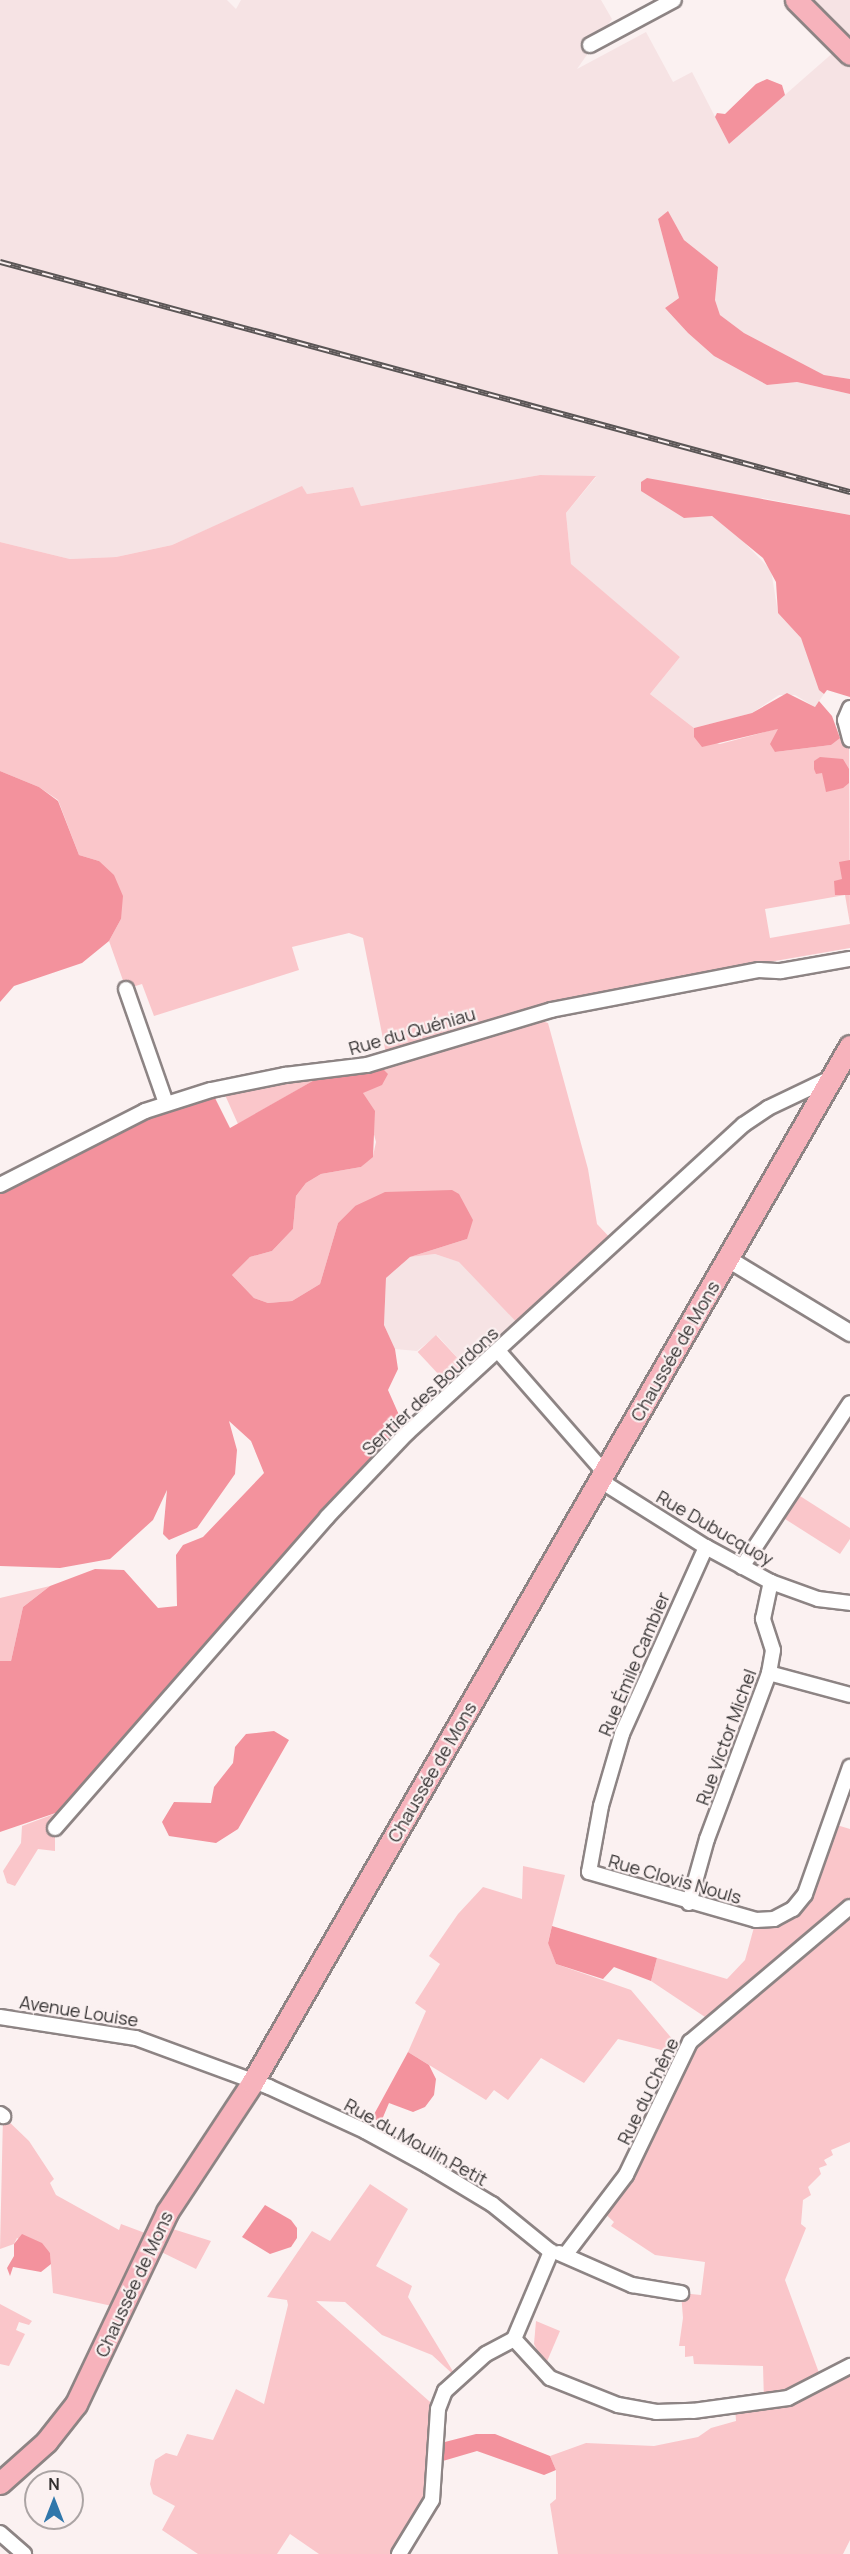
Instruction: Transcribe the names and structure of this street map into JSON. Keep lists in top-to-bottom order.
{
  "streets": {
    "main road": ["Chaussée de Mons"],
    "street": [
      "Rue du Quéniau",
      "Sentier des Bourdons",
      "Rue Dubucquoy",
      "Rue Émile Cambier",
      "Rue Victor Michel",
      "Rue Clovis Nouls",
      "Avenue Louise",
      "Rue du Chêne",
      "Rue du Moulin Petit"
    ]
  },
  "crossings": [
    ["Chaussée de Mons", "Sentier des Bourdons"],
    ["Chaussée de Mons", "Rue Dubucquoy"],
    ["Chaussée de Mons", "Avenue Louise"],
    ["Chaussée de Mons", "Rue du Moulin Petit"],
    ["Sentier des Bourdons", "Rue Dubucquoy"],
    ["Rue Dubucquoy", "Rue Émile Cambier"],
    ["Rue Dubucquoy", "Rue Victor Michel"],
    ["Rue Émile Cambier", "Rue Clovis Nouls"],
    ["Rue Victor Michel", "Rue Clovis Nouls"],
    ["Avenue Louise", "Rue du Moulin Petit"]
  ],
  "north": "top"
}
